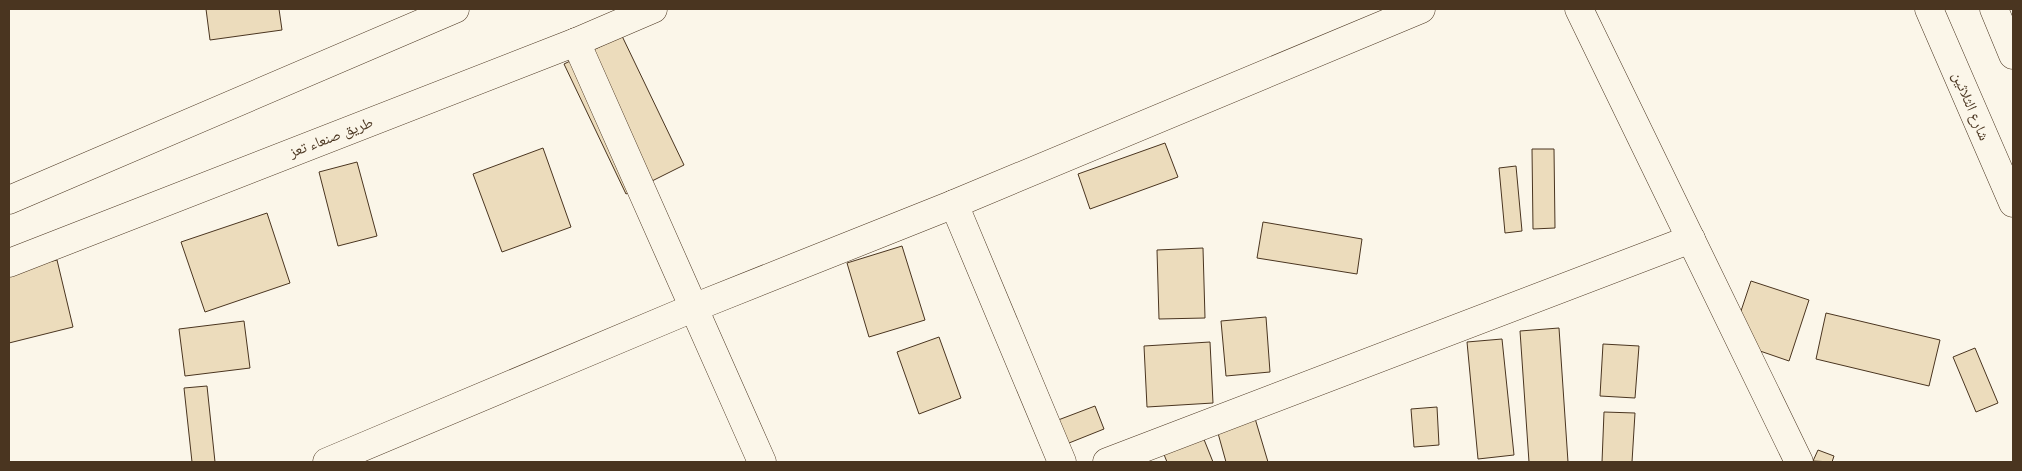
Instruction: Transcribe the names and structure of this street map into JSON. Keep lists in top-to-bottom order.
{
  "streets": {
    "main road": ["شارع الثلاثين", "طريق صنعاء تعز"]
  }
}
